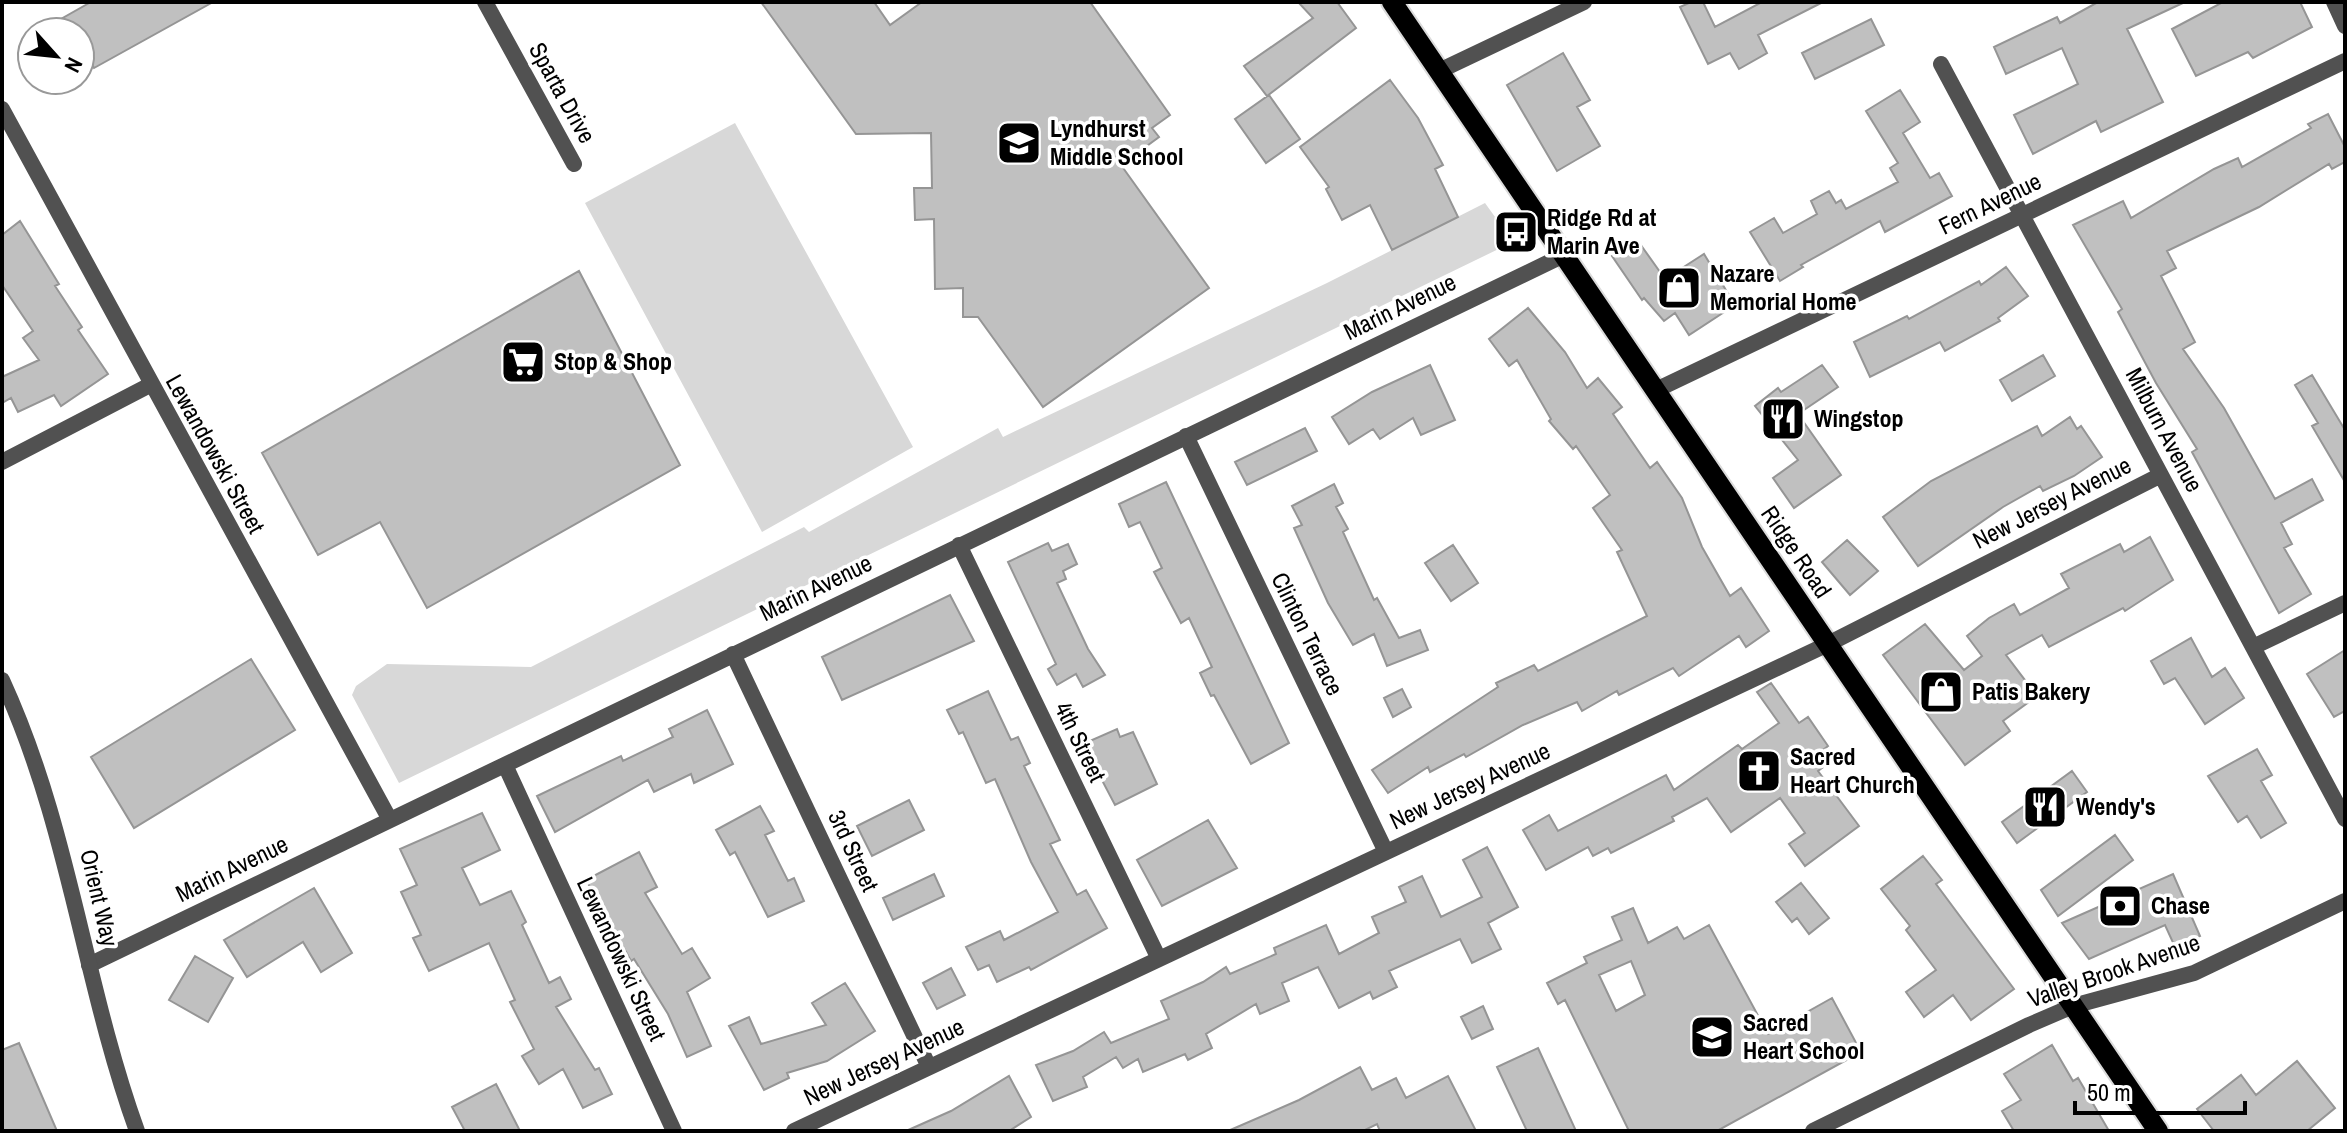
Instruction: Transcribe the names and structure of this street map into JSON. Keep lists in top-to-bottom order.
{
  "streets": {
    "main road": ["Ridge Road"],
    "street": [
      "Sparta Drive",
      "Fern Avenue",
      "Marin Avenue",
      "Milburn Avenue",
      "Lewandowski Street",
      "New Jersey Avenue",
      "Clinton Terrace",
      "4th Street",
      "3rd Street",
      "Orient Way",
      "Valley Brook Avenue"
    ]
  },
  "crossings": [
    ["Fern Avenue", "Milburn Avenue"],
    ["Fern Avenue", "Ridge Road"],
    ["Marin Avenue", "Lewandowski Street"],
    ["Marin Avenue", "Ridge Road"],
    ["Marin Avenue", "Clinton Terrace"],
    ["Marin Avenue", "4th Street"],
    ["Marin Avenue", "3rd Street"],
    ["Marin Avenue", "Orient Way"],
    ["Milburn Avenue", "New Jersey Avenue"],
    ["New Jersey Avenue", "Ridge Road"],
    ["New Jersey Avenue", "Clinton Terrace"],
    ["New Jersey Avenue", "4th Street"],
    ["New Jersey Avenue", "3rd Street"],
    ["Ridge Road", "Valley Brook Avenue"]
  ],
  "places": {
    "school or university": ["Lyndhurst Middle School", "Sacred Heart School"],
    "bus stop": ["Ridge Rd at Marin Ave"],
    "shop": ["Nazare Memorial Home", "Patis Bakery"],
    "supermarket": ["Stop & Shop"],
    "restaurant": ["Wingstop", "Wendy's"],
    "church": ["Sacred Heart Church"],
    "bank": ["Chase"]
  },
  "scale_bar": "50 m",
  "north": "bottom right"
}
